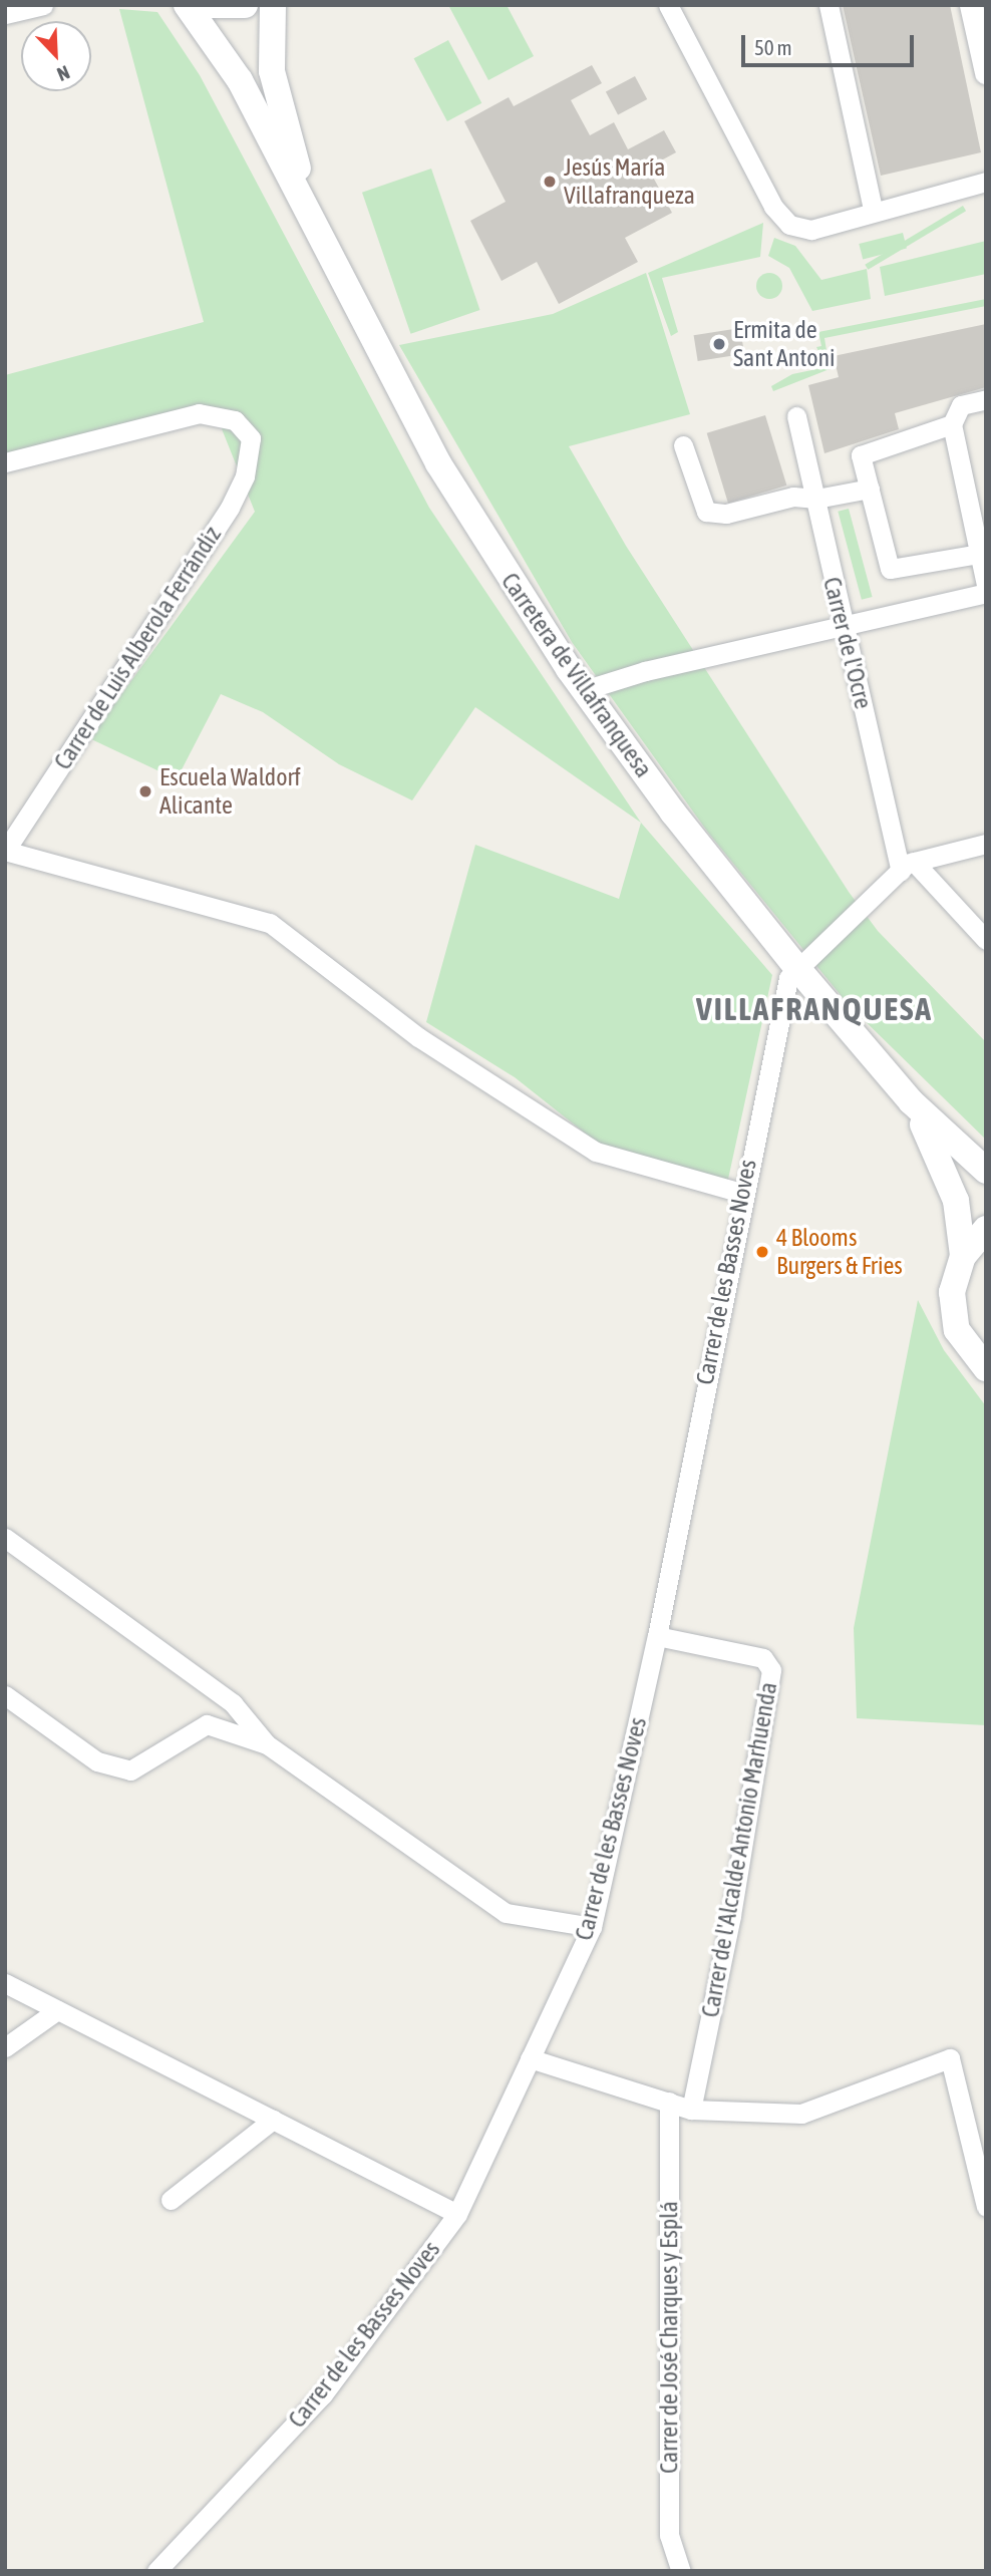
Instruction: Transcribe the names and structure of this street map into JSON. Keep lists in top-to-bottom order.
{
  "streets": {
    "main road": ["Carretera de Villafranquesa"],
    "street": [
      "Carrer de l'Ocre",
      "Carrer de Luis Alberola Ferrándiz",
      "Carrer de les Basses Noves",
      "Carrer de l'Alcalde Antonio Marhuenda",
      "Carrer de José Charques y Esplá"
    ]
  },
  "crossings": [
    ["Carrer de l'Ocre", "Carrer de les Basses Noves"],
    ["Carretera de Villafranquesa", "Carrer de les Basses Noves"],
    ["Carrer de les Basses Noves", "Carrer de l'Alcalde Antonio Marhuenda"]
  ],
  "districts": ["VILLAFRANQUESA"],
  "places": [
    "Jesús María Villafranqueza",
    "Ermita de Sant Antoni",
    "Escuela Waldorf Alicante",
    "4 Blooms Burgers & Fries"
  ],
  "scale_bar": "50 m",
  "north": "bottom right"
}
